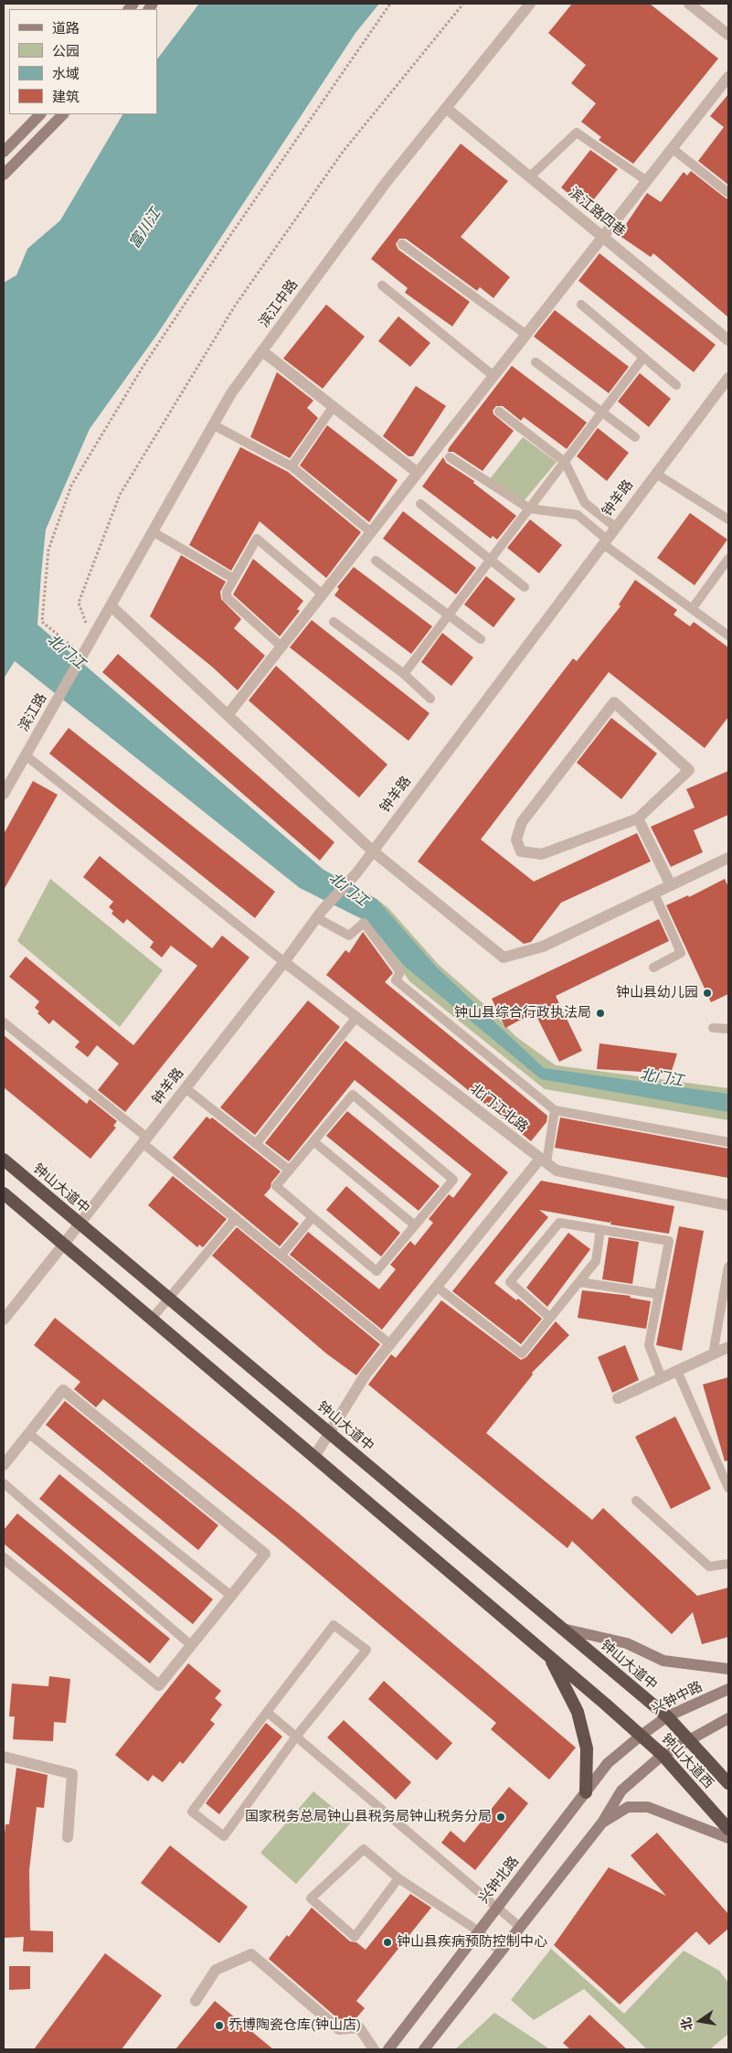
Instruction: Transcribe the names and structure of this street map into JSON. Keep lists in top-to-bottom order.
{
  "streets": {
    "highway": ["钟山大道中", "钟山大道西"],
    "main road": ["兴钟中路", "兴钟北路"],
    "street": [
      "滨江路四巷",
      "滨江中路",
      "钟羊路",
      "滨江路",
      "北门江北路"
    ]
  },
  "crossings": [
    ["滨江路四巷", "滨江中路"],
    ["滨江中路", "滨江路"],
    ["钟羊路", "北门江北路"],
    ["钟羊路", "钟山大道中"],
    ["钟山大道中", "兴钟中路"],
    ["钟山大道中", "钟山大道西"],
    ["兴钟中路", "钟山大道西"],
    ["兴钟中路", "兴钟北路"],
    ["钟山大道西", "兴钟北路"]
  ],
  "water": ["富川江", "北门江"],
  "places": [
    "钟山县幼儿园",
    "钟山县综合行政执法局",
    "国家税务总局钟山县税务局钟山税务分局",
    "钟山县疾病预防控制中心",
    "乔博陶瓷仓库(钟山店)"
  ],
  "legend": [
    "道路",
    "公园",
    "水域",
    "建筑"
  ],
  "north": "left"
}
